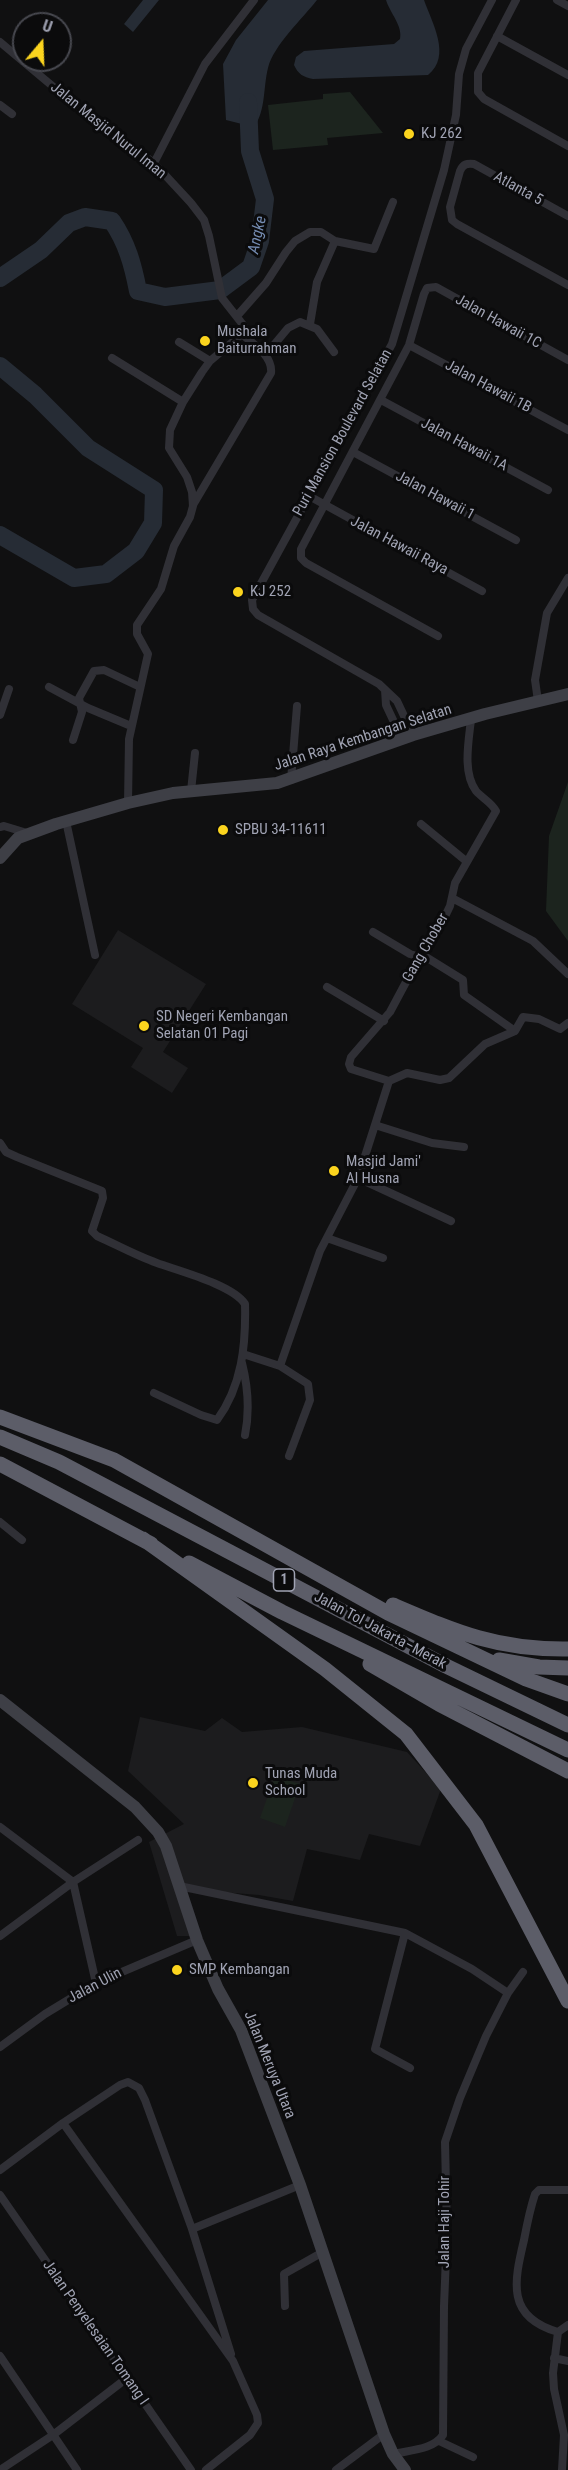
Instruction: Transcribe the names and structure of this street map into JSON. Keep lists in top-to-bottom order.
{
  "streets": {
    "highway": ["1", "Jalan Tol Jakarta–Merak"],
    "main road": ["Jalan Raya Kembangan Selatan", "Jalan Meruya Utara"],
    "street": [
      "Jalan Masjid Nurul Iman",
      "Atlanta 5",
      "Jalan Hawaii 1C",
      "Jalan Hawaii 1B",
      "Puri Mansion Boulevard Selatan",
      "Jalan Hawaii 1A",
      "Jalan Hawaii 1",
      "Jalan Hawaii Raya",
      "Gang Chober",
      "Jalan Ulin",
      "Jalan Haji Tohir",
      "Jalan Penyelesaian Tomang I"
    ]
  },
  "crossings": [
    ["Jalan Hawaii 1C", "Jalan Hawaii 1B"],
    ["Puri Mansion Boulevard Selatan", "Jalan Hawaii Raya"],
    ["Puri Mansion Boulevard Selatan", "Jalan Raya Kembangan Selatan"],
    ["Jalan Raya Kembangan Selatan", "Gang Chober"],
    ["Jalan Ulin", "Jalan Meruya Utara"]
  ],
  "water": ["Angke"],
  "places": [
    "KJ 262",
    "Mushala Baiturrahman",
    "KJ 252",
    "SPBU 34-11611",
    "SD Negeri Kembangan Selatan 01 Pagi",
    "Masjid Jami' Al Husna",
    "Tunas Muda School",
    "SMP Kembangan"
  ],
  "north": "top"
}
